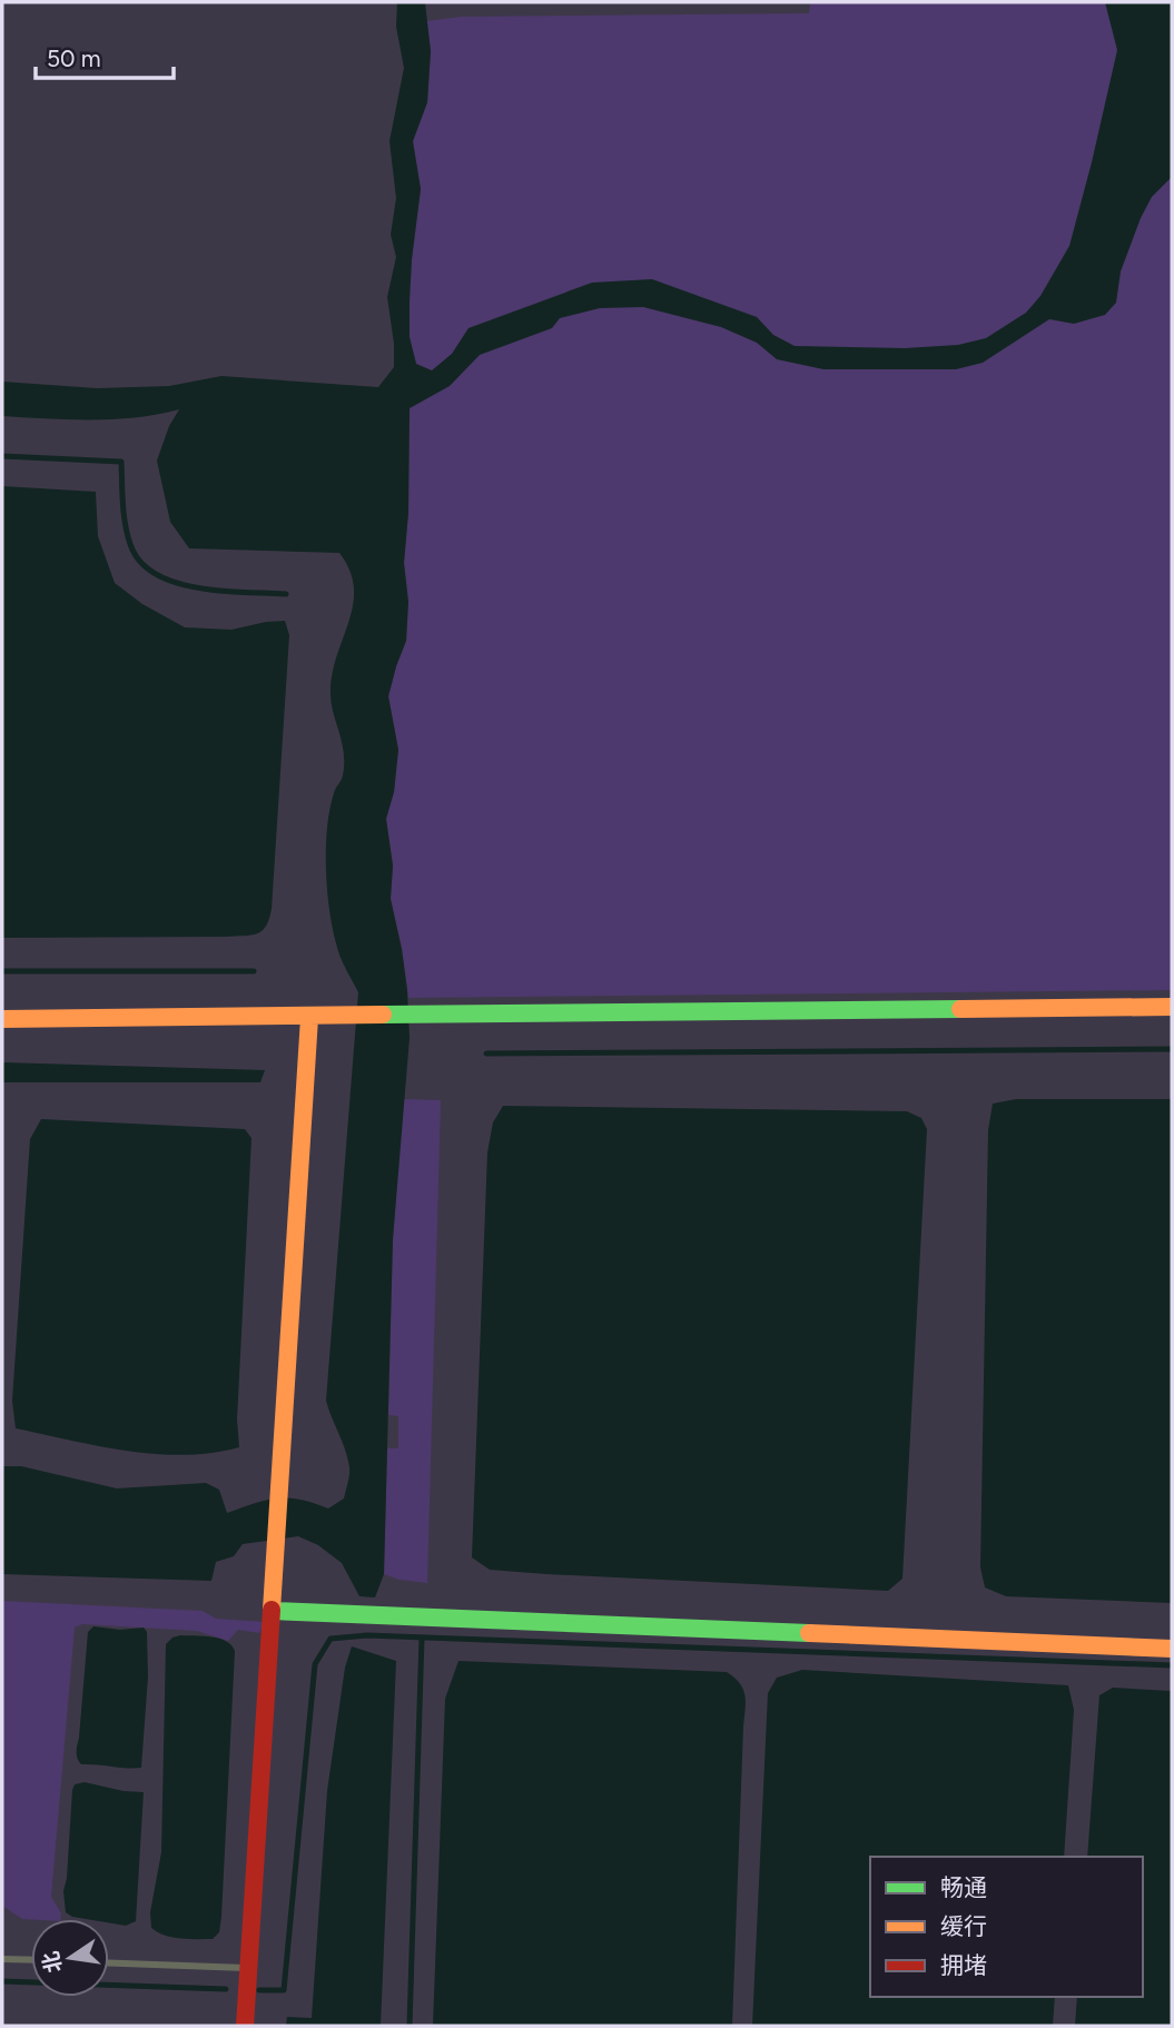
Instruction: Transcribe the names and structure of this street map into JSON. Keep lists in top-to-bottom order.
{
  "legend": ["畅通", "缓行", "拥堵"],
  "scale_bar": "50 m",
  "north": "left"
}
